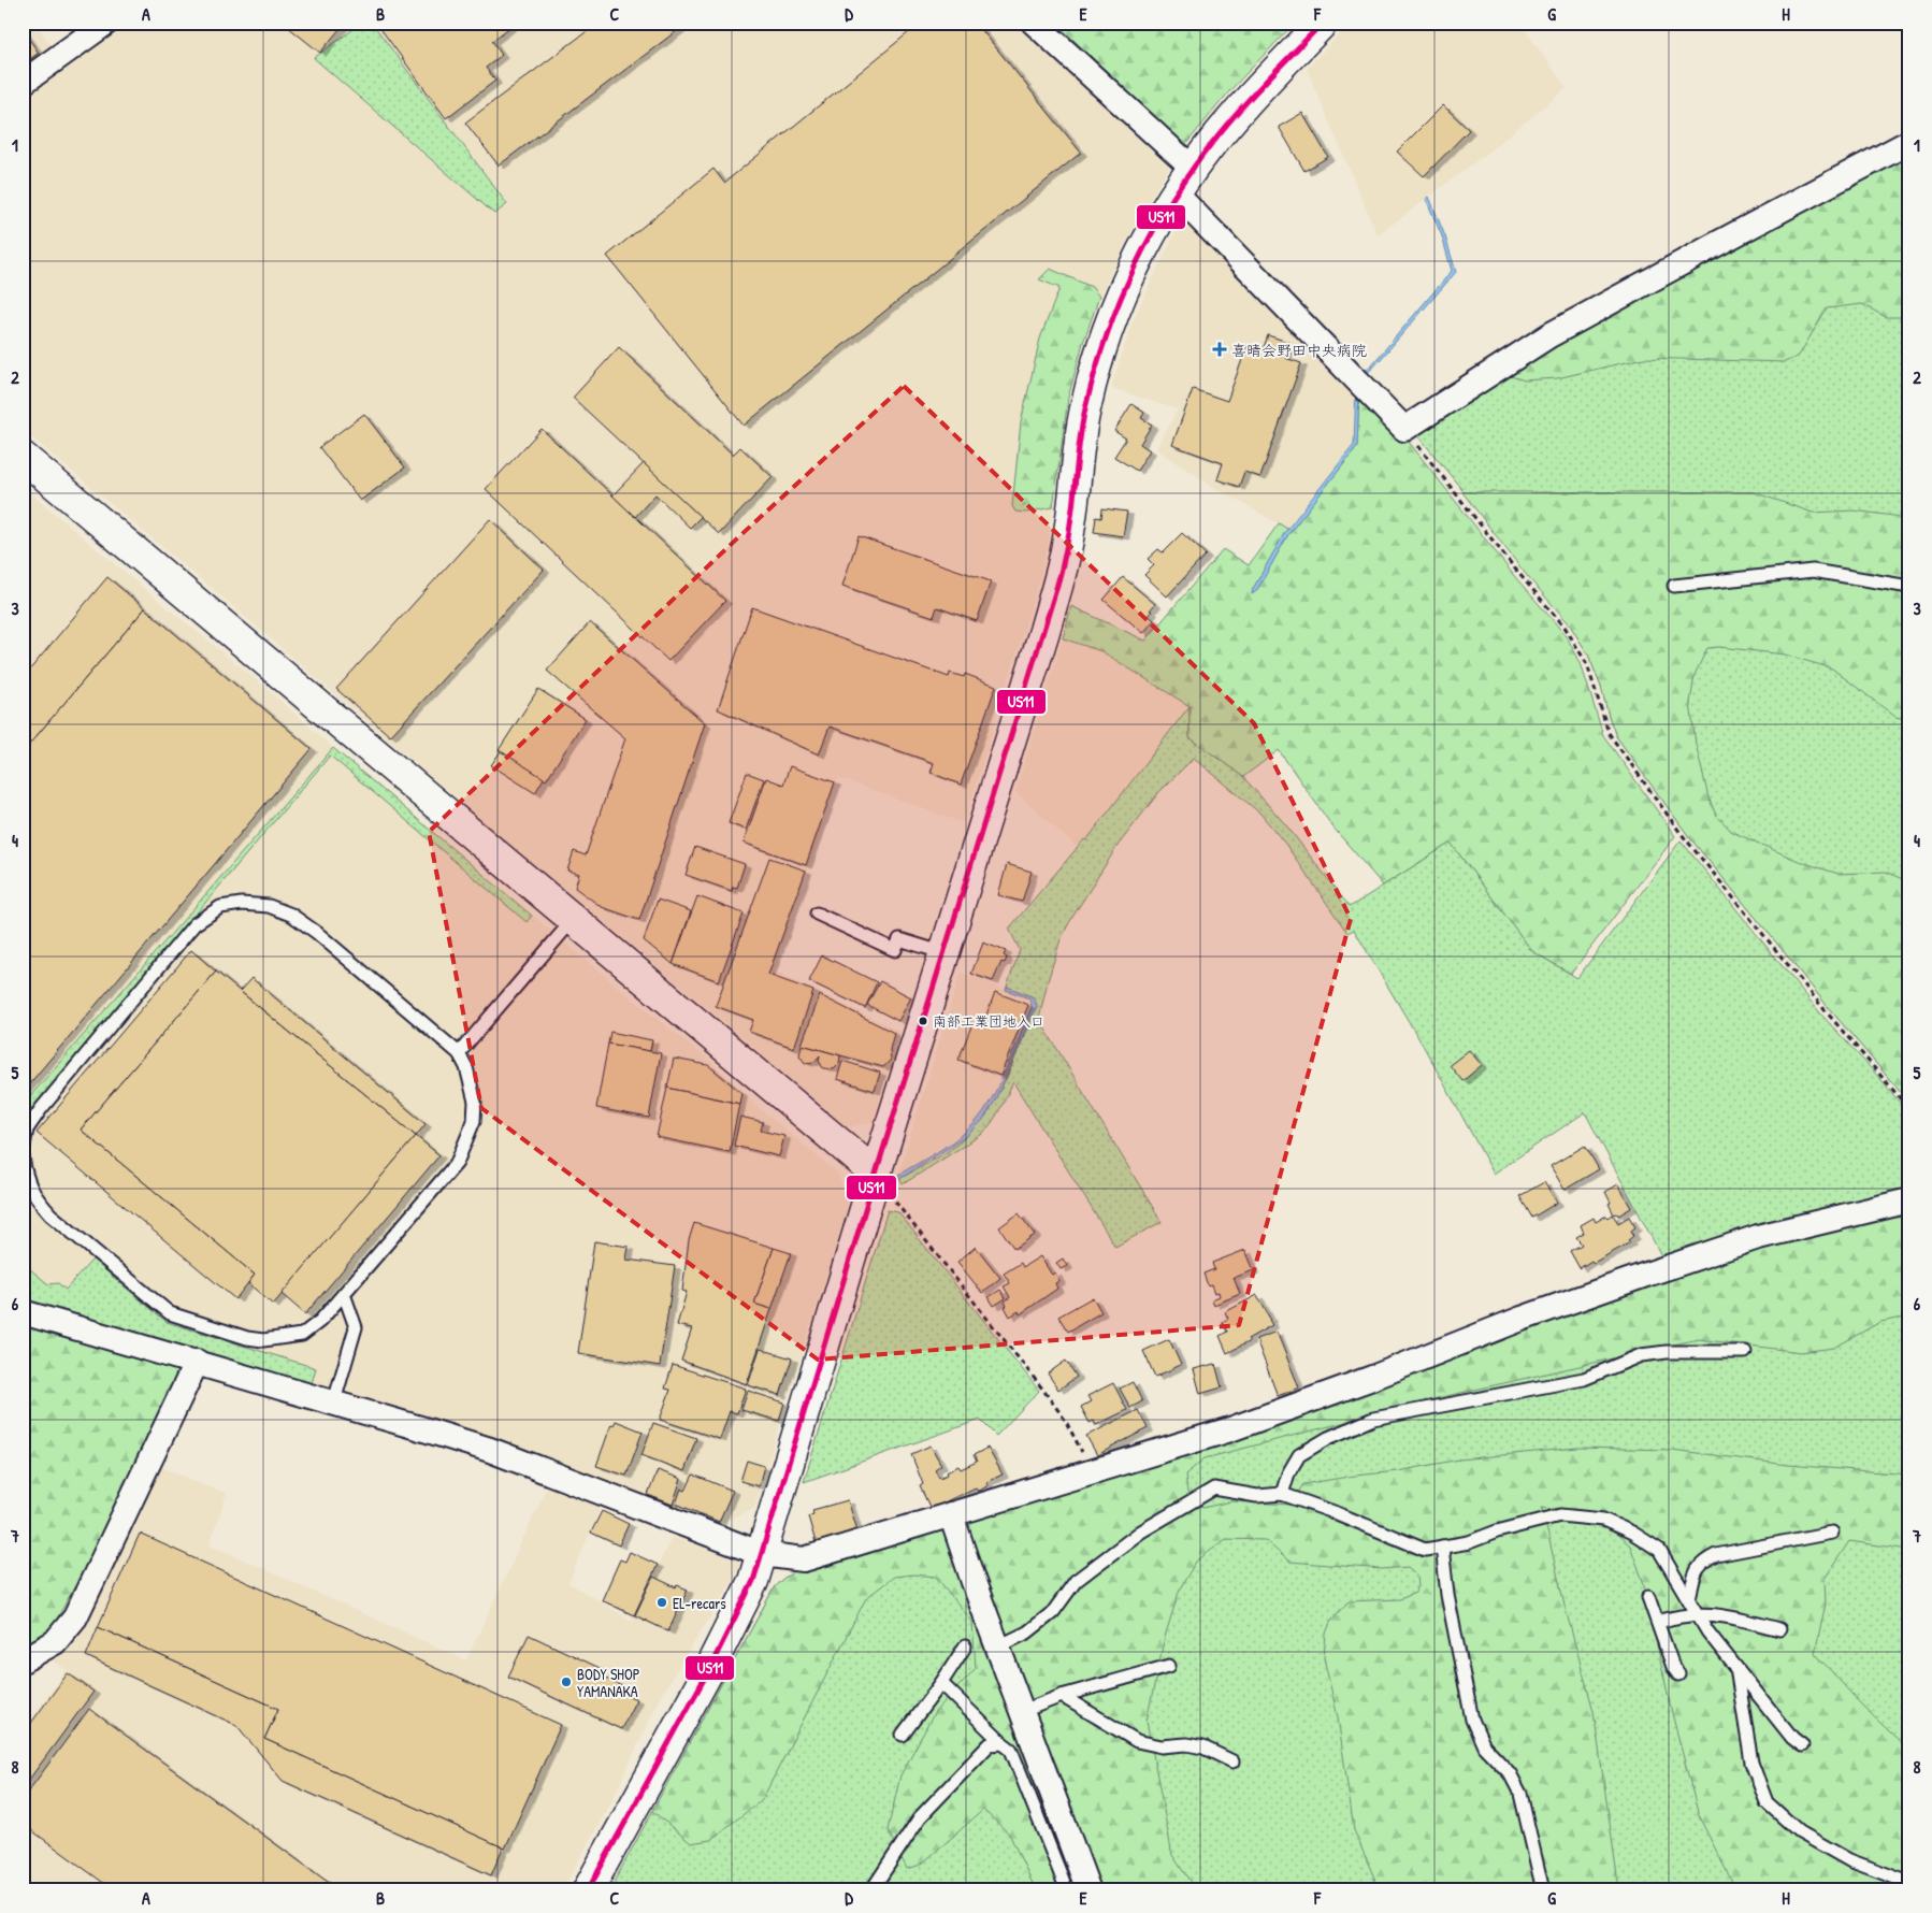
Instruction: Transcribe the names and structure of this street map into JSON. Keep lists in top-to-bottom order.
{
  "places": {
    "health": ["喜晴会野田中央病院"],
    "other": ["南部工業団地入口", "EL-recars", "BODY SHOP YAMANAKA"]
  },
  "lines": ["transit line US11"],
  "grid": {
    "columns": [
      "A",
      "B",
      "C",
      "D",
      "E",
      "F",
      "G",
      "H"
    ],
    "rows": [
      "1",
      "2",
      "3",
      "4",
      "5",
      "6",
      "7",
      "8"
    ]
  }
}
